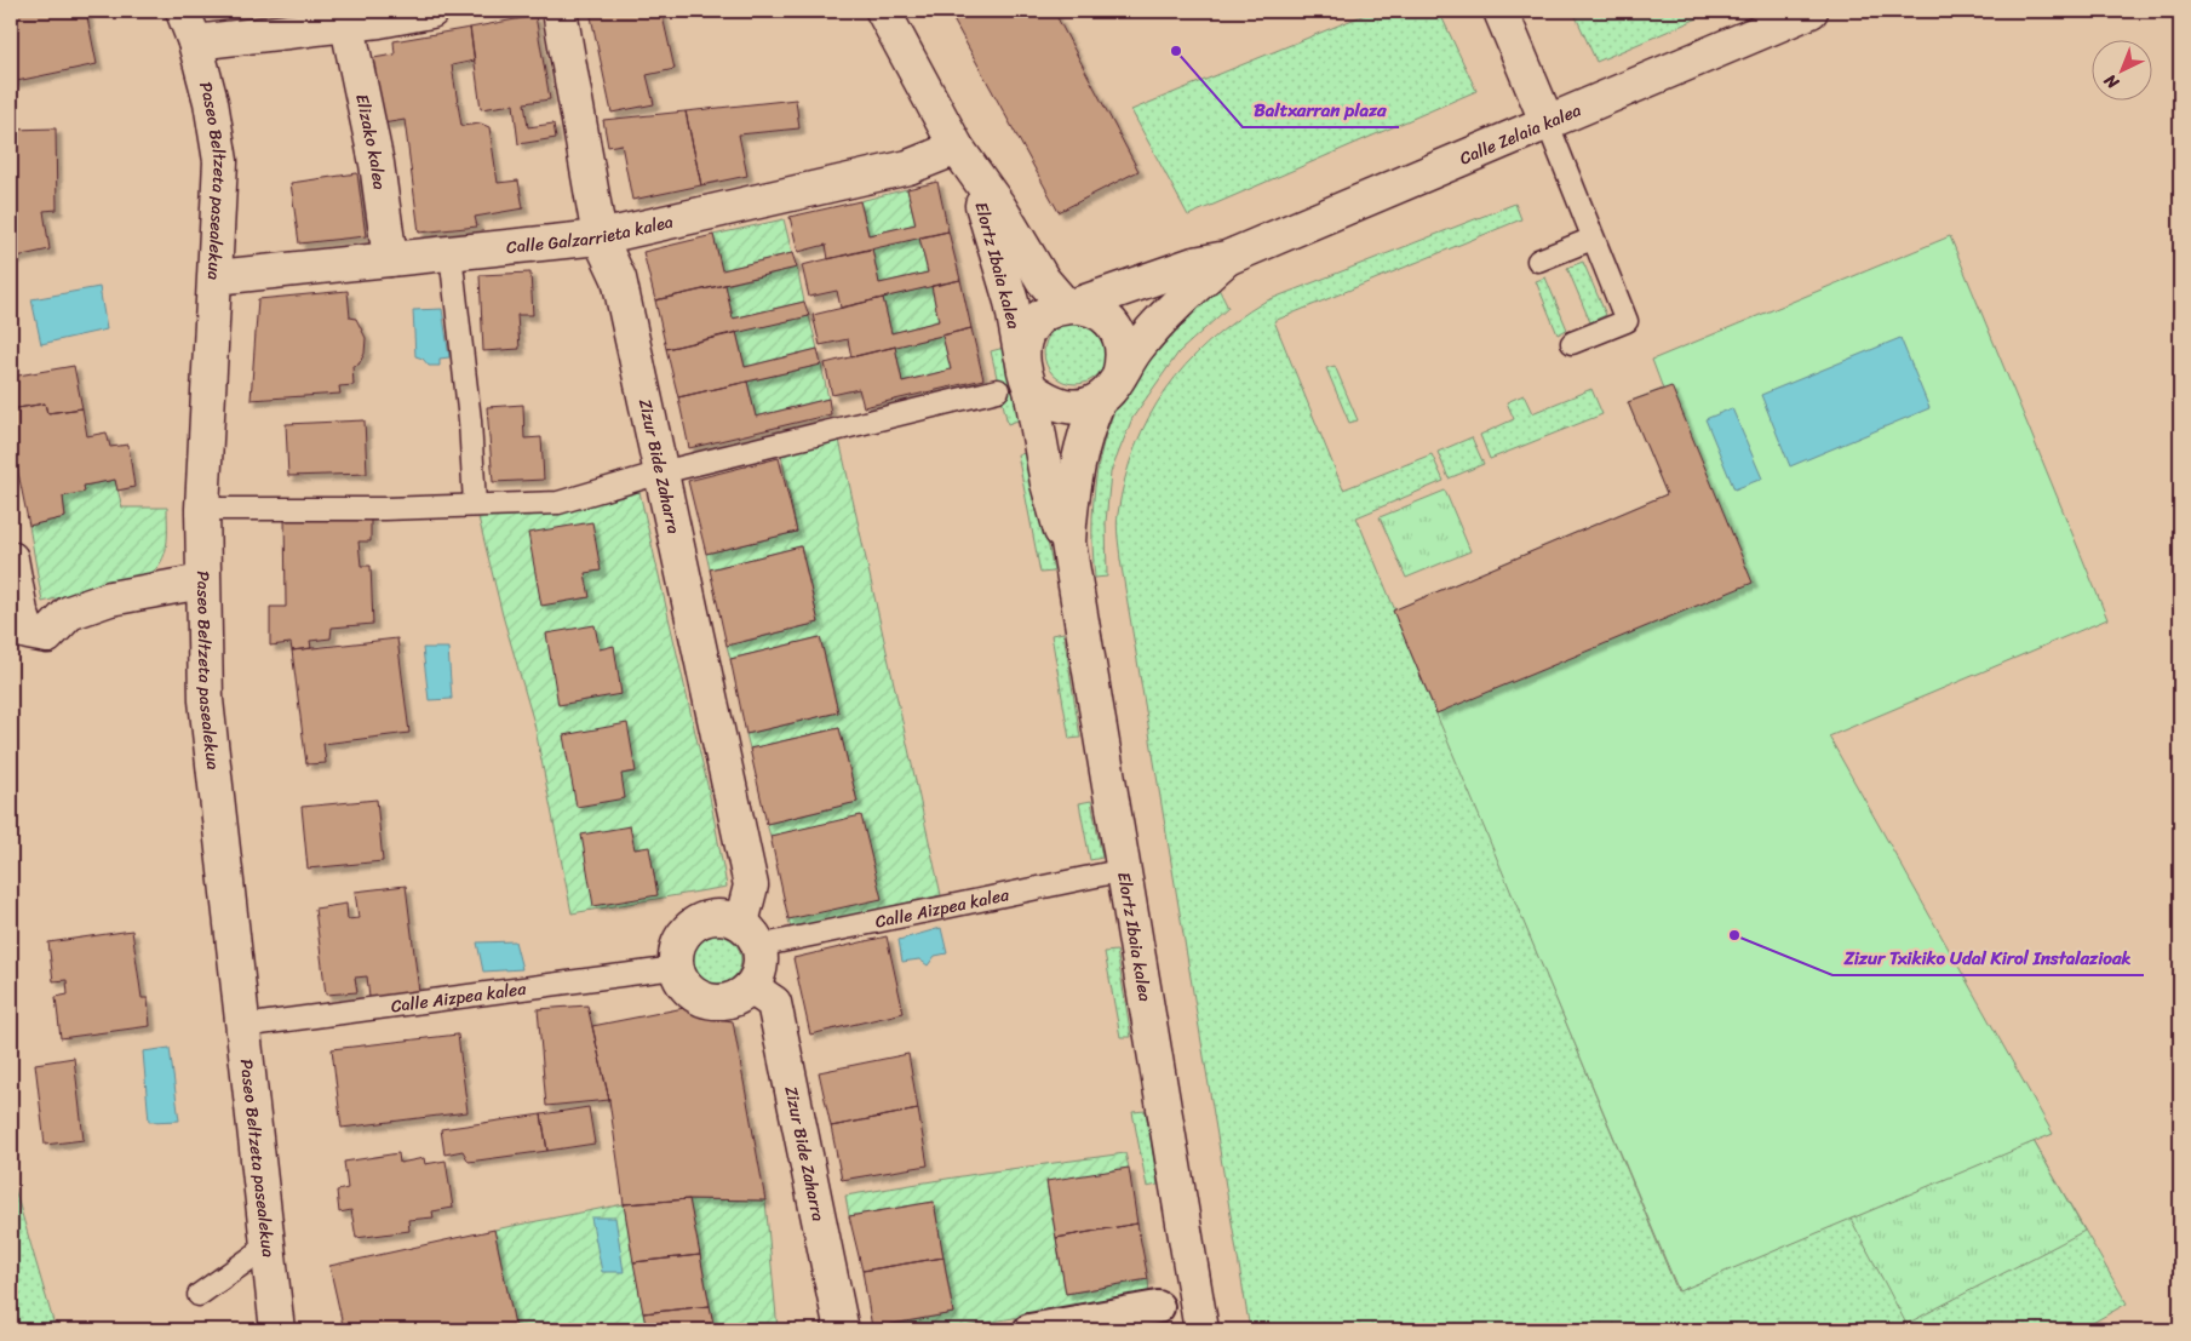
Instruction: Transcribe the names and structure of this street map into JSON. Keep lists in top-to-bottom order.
{
  "streets": {
    "street": [
      "Calle Zelaia kalea",
      "Elizako kalea",
      "Paseo Beltzeta pasealekua",
      "Calle Galzarrieta kalea",
      "Elortz Ibaia kalea",
      "Zizur Bide Zaharra"
    ],
    "lane": ["Calle Aizpea kalea"]
  },
  "crossings": [
    ["Calle Zelaia kalea", "Elortz Ibaia kalea"],
    ["Elizako kalea", "Calle Galzarrieta kalea"],
    ["Paseo Beltzeta pasealekua", "Calle Galzarrieta kalea"],
    ["Paseo Beltzeta pasealekua", "Calle Aizpea kalea"],
    ["Calle Galzarrieta kalea", "Elortz Ibaia kalea"],
    ["Calle Galzarrieta kalea", "Zizur Bide Zaharra"],
    ["Elortz Ibaia kalea", "Calle Aizpea kalea"],
    ["Zizur Bide Zaharra", "Calle Aizpea kalea"]
  ],
  "places": ["Baltxarran plaza", "Zizur Txikiko Udal Kirol Instalazioak"],
  "north": "bottom left"
}
